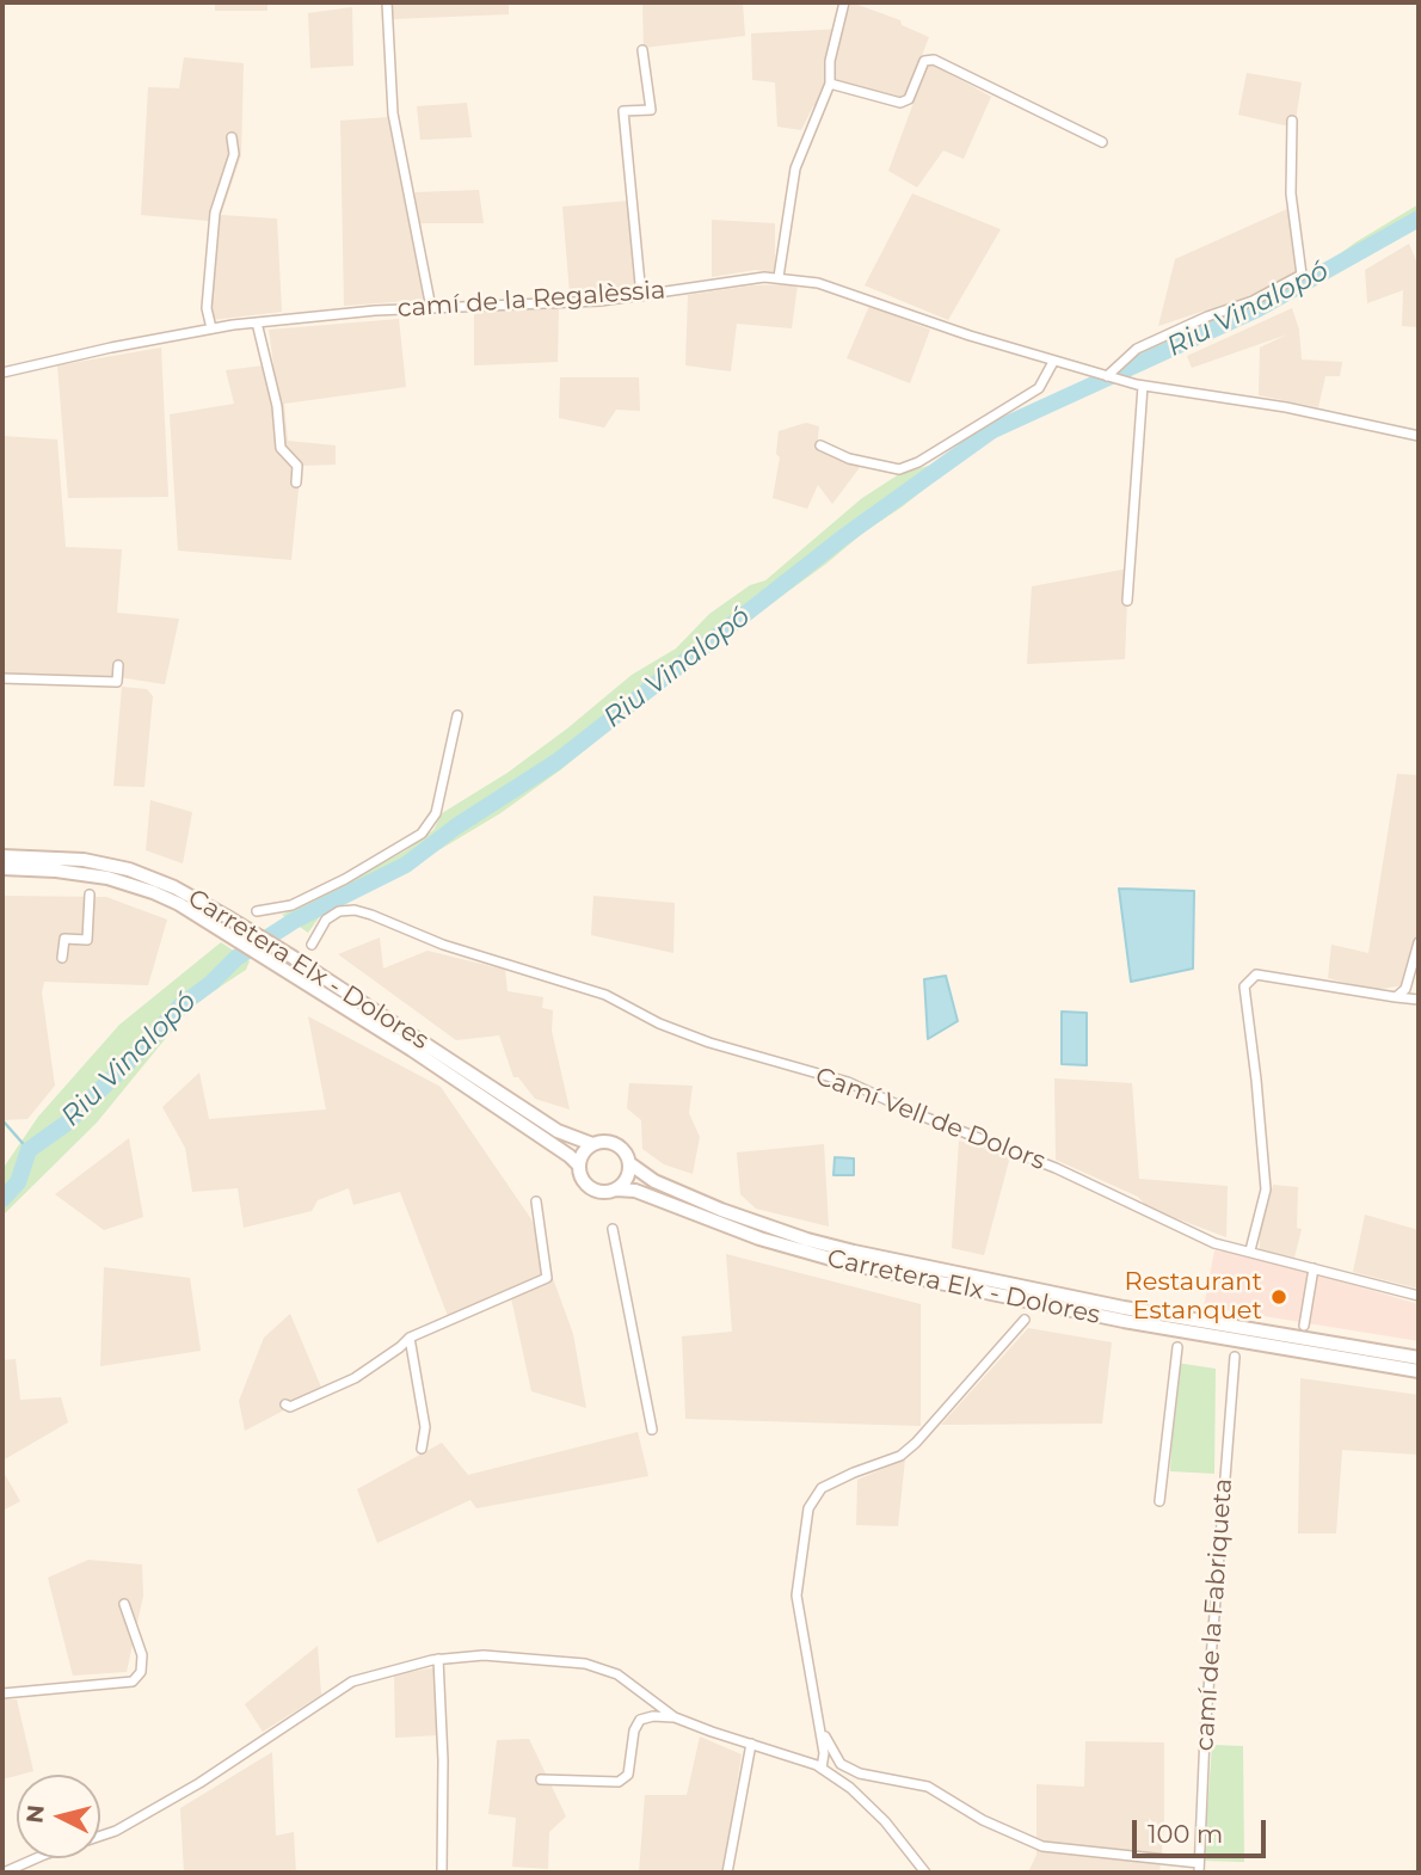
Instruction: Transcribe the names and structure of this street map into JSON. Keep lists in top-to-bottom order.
{
  "streets": {
    "main road": ["Carretera Elx - Dolores"],
    "street": ["camí de la Regalèssia", "Camí Vell de Dolors", "camí de la Fabriqueta"]
  },
  "water": ["Riu Vinalopó"],
  "places": ["Restaurant Estanquet"],
  "scale_bar": "100 m",
  "north": "left"
}
